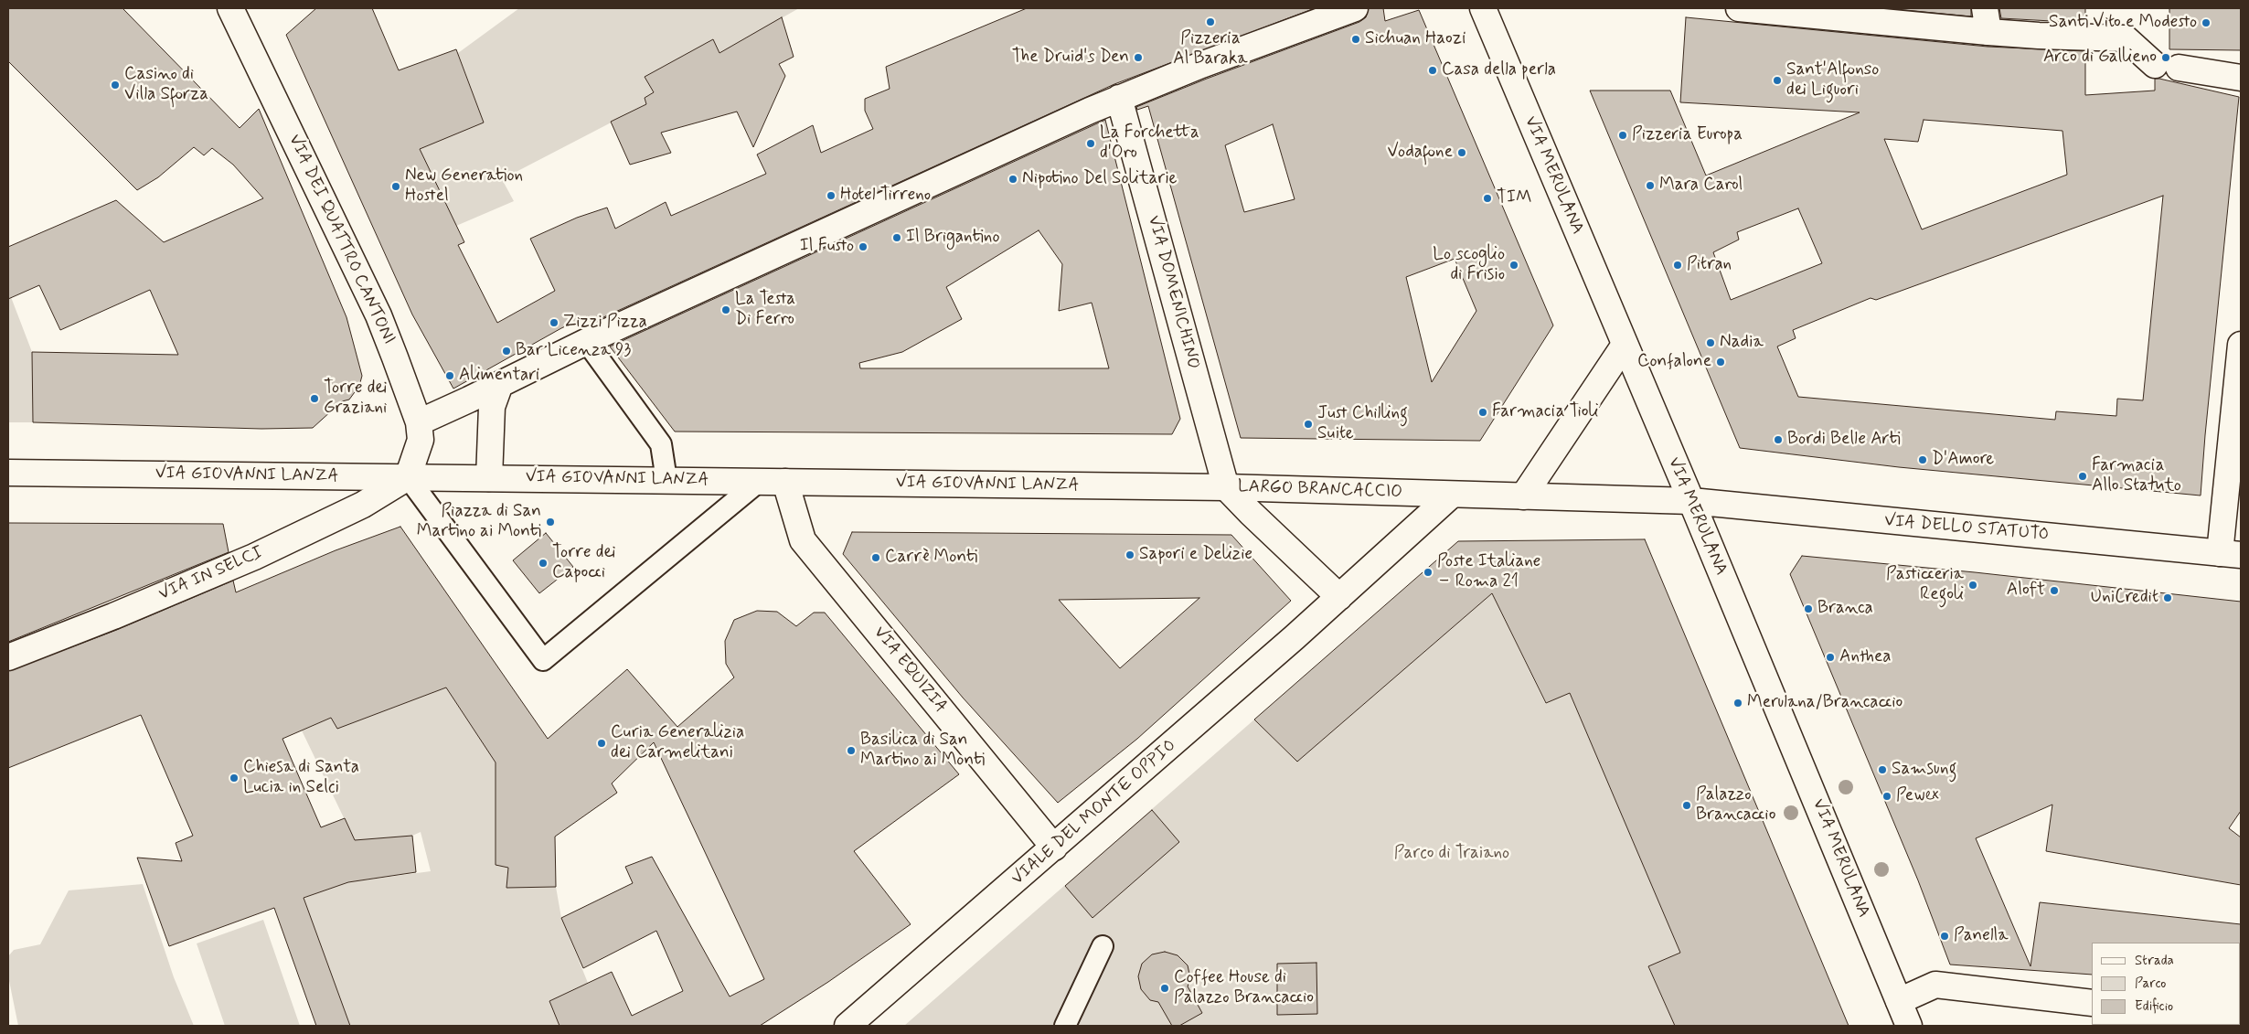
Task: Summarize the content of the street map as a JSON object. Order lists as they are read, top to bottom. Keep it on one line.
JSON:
{"streets":{"street":["VIA MERULANA","VIA DEI QUATTRO CANTONI","VIA DOMENICHINO","VIA GIOVANNI LANZA","LARGO BRANCACCIO","VIA DELLO STATUTO","VIA IN SELCI","VIA EQUIZIA","VIALE DEL MONTE OPPIO"]},"crossings":[["VIA MERULANA","LARGO BRANCACCIO"],["VIA MERULANA","VIA DELLO STATUTO"],["VIA DEI QUATTRO CANTONI","VIA GIOVANNI LANZA"],["VIA DEI QUATTRO CANTONI","VIA IN SELCI"],["VIA DOMENICHINO","VIA GIOVANNI LANZA"],["VIA DOMENICHINO","LARGO BRANCACCIO"],["VIA GIOVANNI LANZA","LARGO BRANCACCIO"],["VIA GIOVANNI LANZA","VIA IN SELCI"],["VIA GIOVANNI LANZA","VIA EQUIZIA"],["LARGO BRANCACCIO","VIA DELLO STATUTO"],["LARGO BRANCACCIO","VIALE DEL MONTE OPPIO"],["VIA EQUIZIA","VIALE DEL MONTE OPPIO"]],"parks":["Parco di Traiano"],"places":["Pizzeria Al Baraka","Santi Vito e Modesto","Sichuan Haozi","The Druid's Den","Arco di Gallieno","Casa della perla","Sant'Alfonso dei Liguori","Casino di Villa Sforza","Pizzeria Europa","La Forchetta d'Oro","Vodafone","Nipotino Del Solitarie","Mara Carol","New Generation Hostel","Hotel Tirreno","TIM","Il Brigantino","Il Fusto","Lo scoglio di Frisio","Pitran","La Testa Di Ferro","Zizzi Pizza","Nadia","Bar Licenza 93","Confalone","Alimentari","Torre dei Graziani","Farmacia Tioli","Just Chilling Suite","Bordi Belle Arti","D'Amore","Farmacia Allo Statuto","Piazza di San Martino ai Monti","Sapori e Delizie","Carrè Monti","Torre dei Capocci","Poste Italiane – Roma 21","Pasticceria Regoli","Aloft","UniCredit","Branca","Anthea","Merulana/Brancaccio","Curia Generalizia dei Carmelitani","Basilica di San Martino ai Monti","Samsung","Chiesa di Santa Lucia in Selci","Pewex","Palazzo Brancaccio","Panella","Coffee House di Palazzo Brancaccio"],"legend":["Strada","Parco","Edificio"]}
